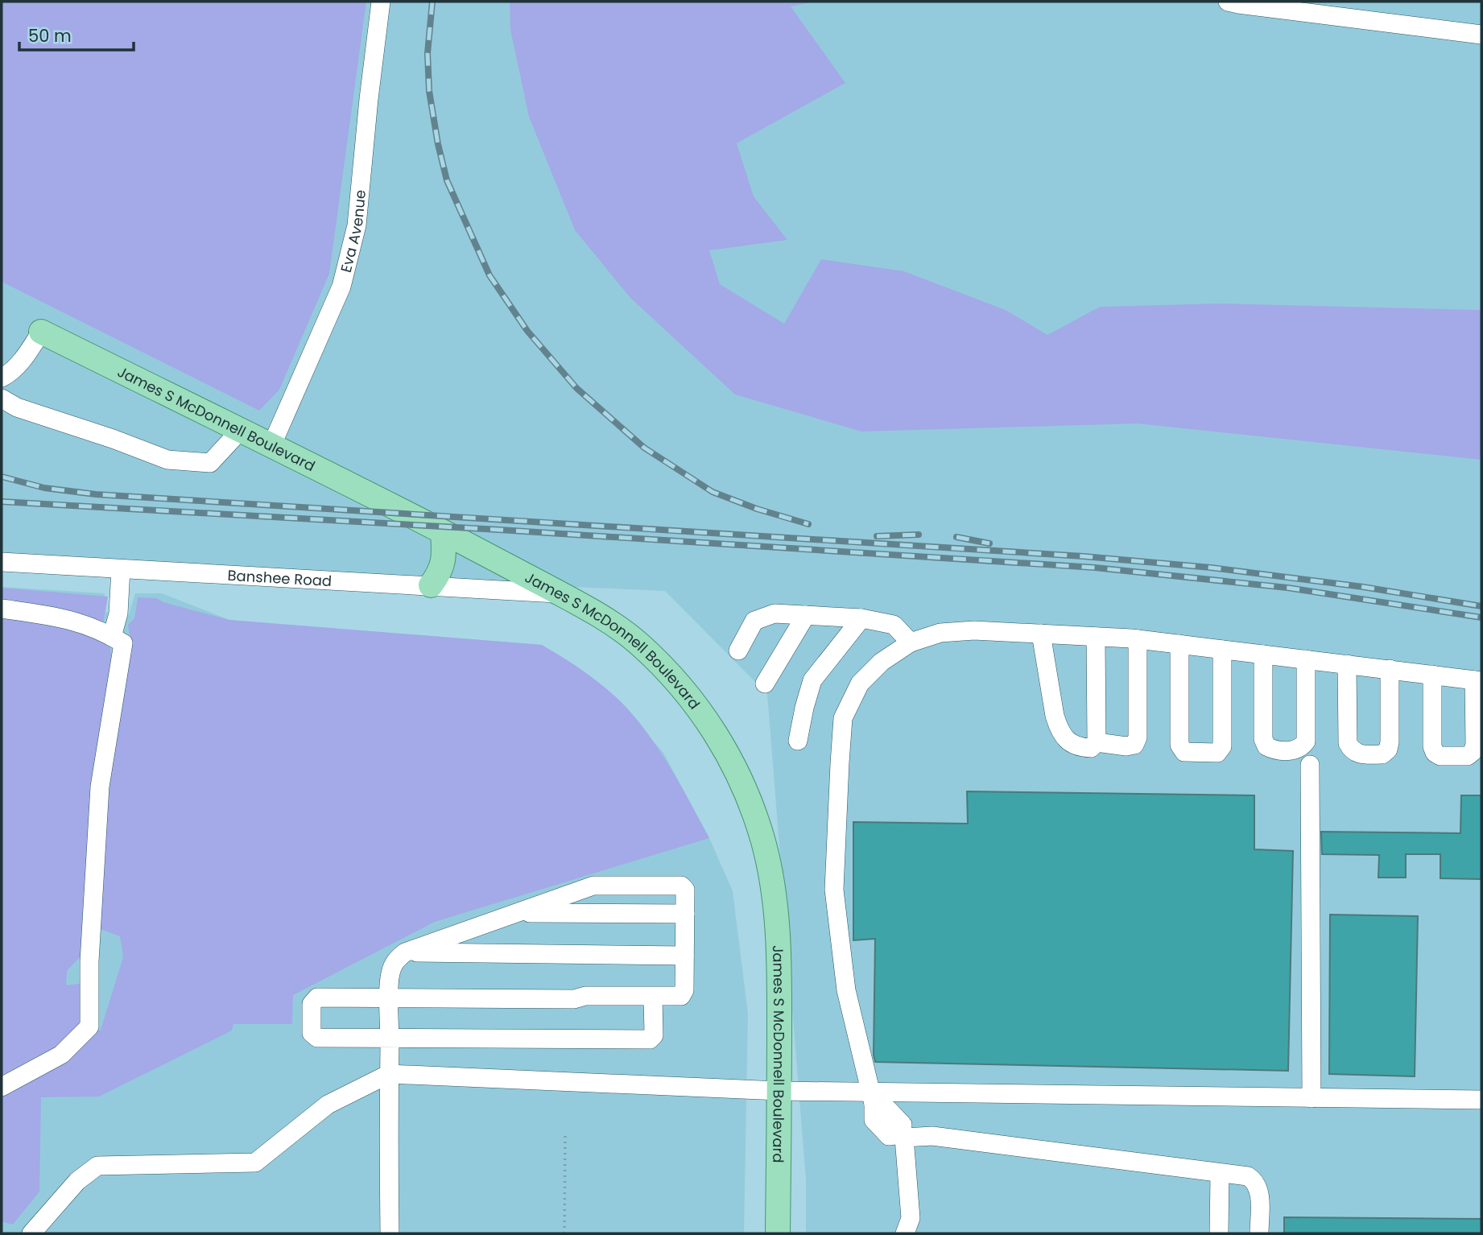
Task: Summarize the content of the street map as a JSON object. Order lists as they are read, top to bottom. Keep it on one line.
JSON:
{"streets":{"main road":["James S McDonnell Boulevard"],"street":["Eva Avenue","Banshee Road"]},"crossings":[["Eva Avenue","James S McDonnell Boulevard"],["James S McDonnell Boulevard","Banshee Road"]],"scale_bar":"50 m"}
